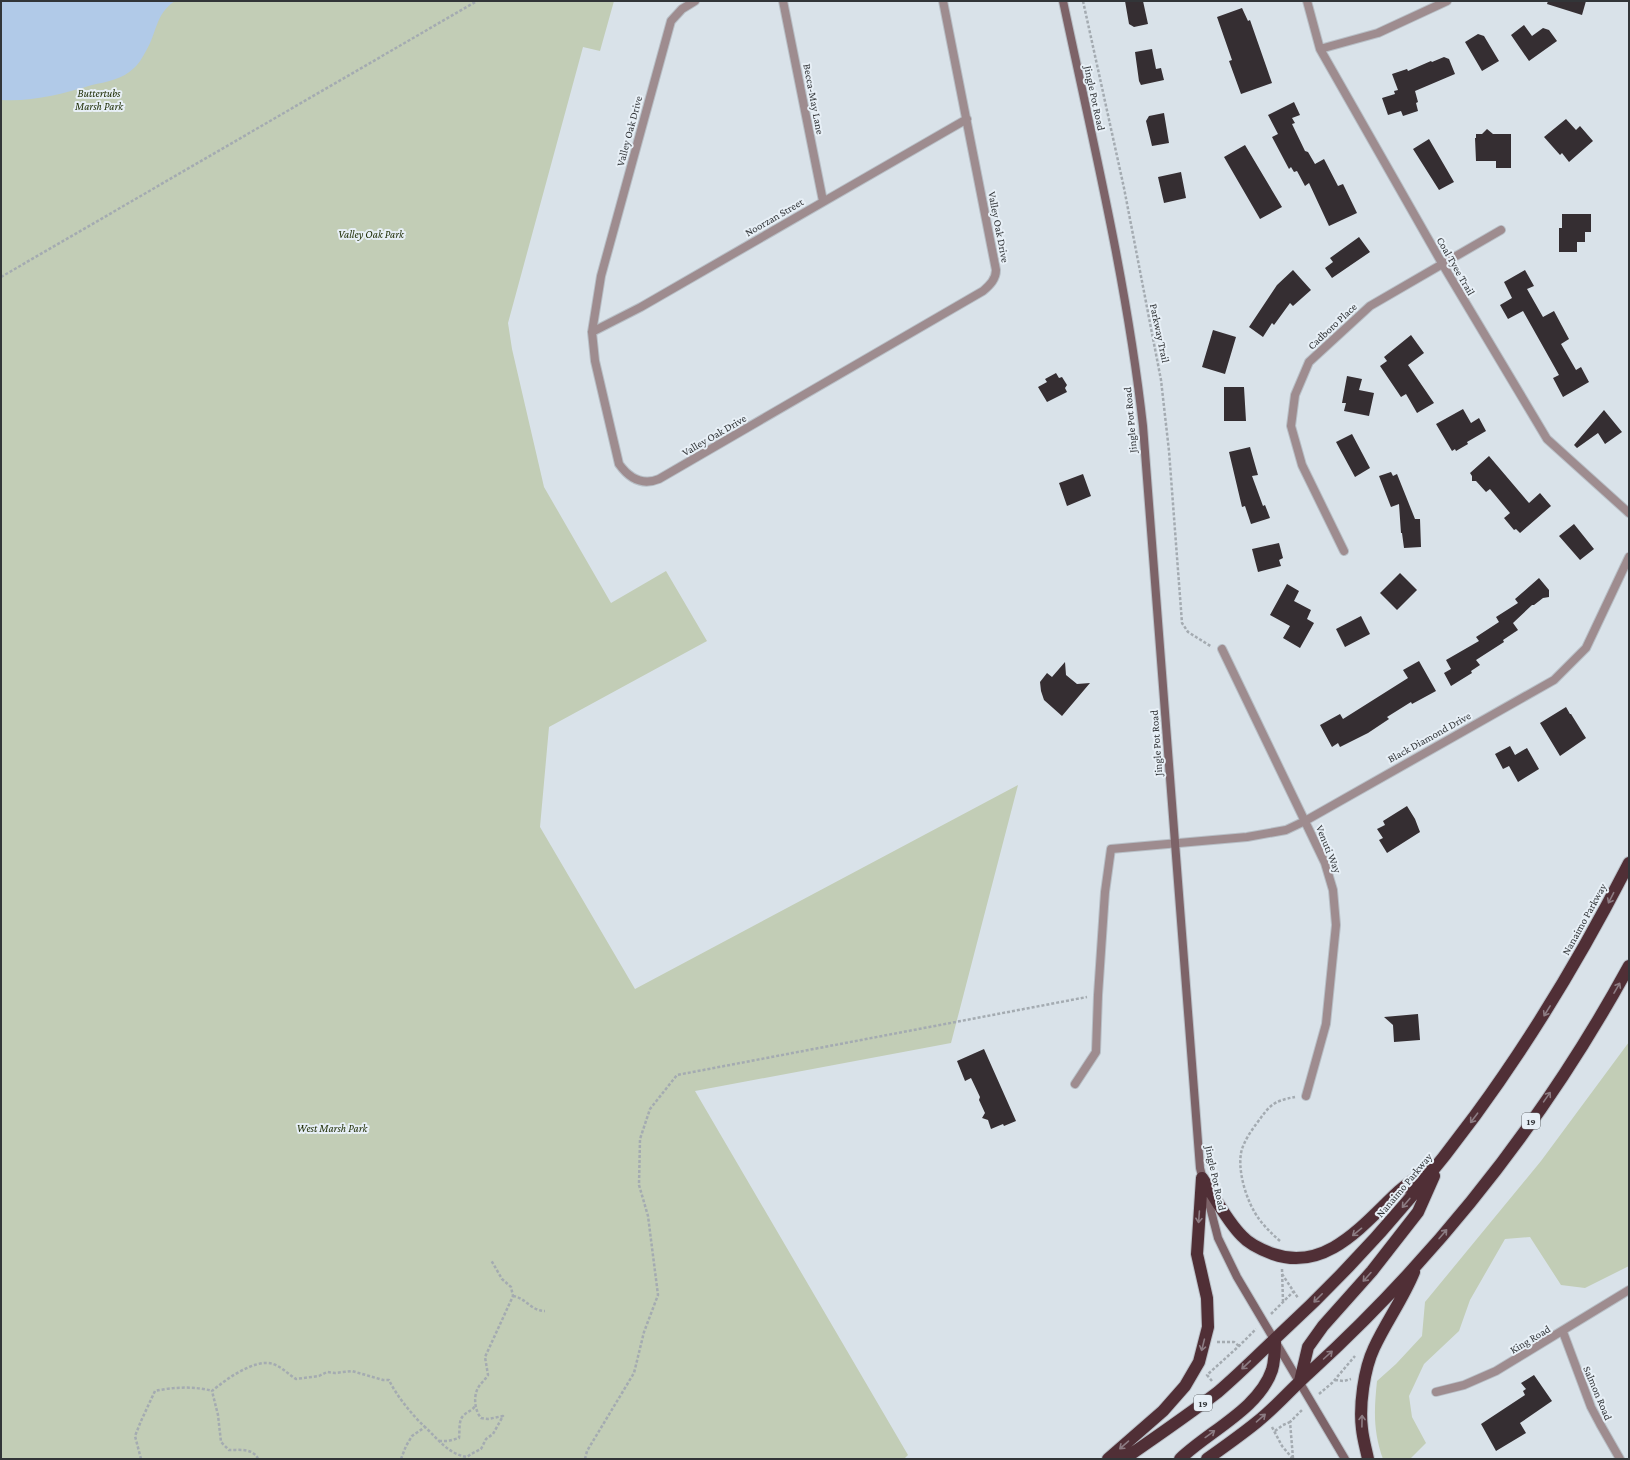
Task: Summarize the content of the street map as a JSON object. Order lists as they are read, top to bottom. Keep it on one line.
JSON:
{"streets":{"highway":["Nanaimo Parkway","19"],"main road":["Jingle Pot Road"],"street":["Becca-May Lane","Valley Oak Drive","Noorzan Street","Coal Tyee Trail","Cadboro Place","Black Diamond Drive","Venuti Way","King Road","Salmon Road"],"path":["Parkway Trail"]},"crossings":[["Jingle Pot Road","Black Diamond Drive"],["Jingle Pot Road","Nanaimo Parkway"],["Jingle Pot Road","19"],["Becca-May Lane","Noorzan Street"],["Valley Oak Drive","Noorzan Street"],["Coal Tyee Trail","Cadboro Place"],["Parkway Trail","Venuti Way"],["Black Diamond Drive","Venuti Way"],["King Road","Salmon Road"]],"parks":["Buttertubs Marsh Park","Valley Oak Park","West Marsh Park"]}
